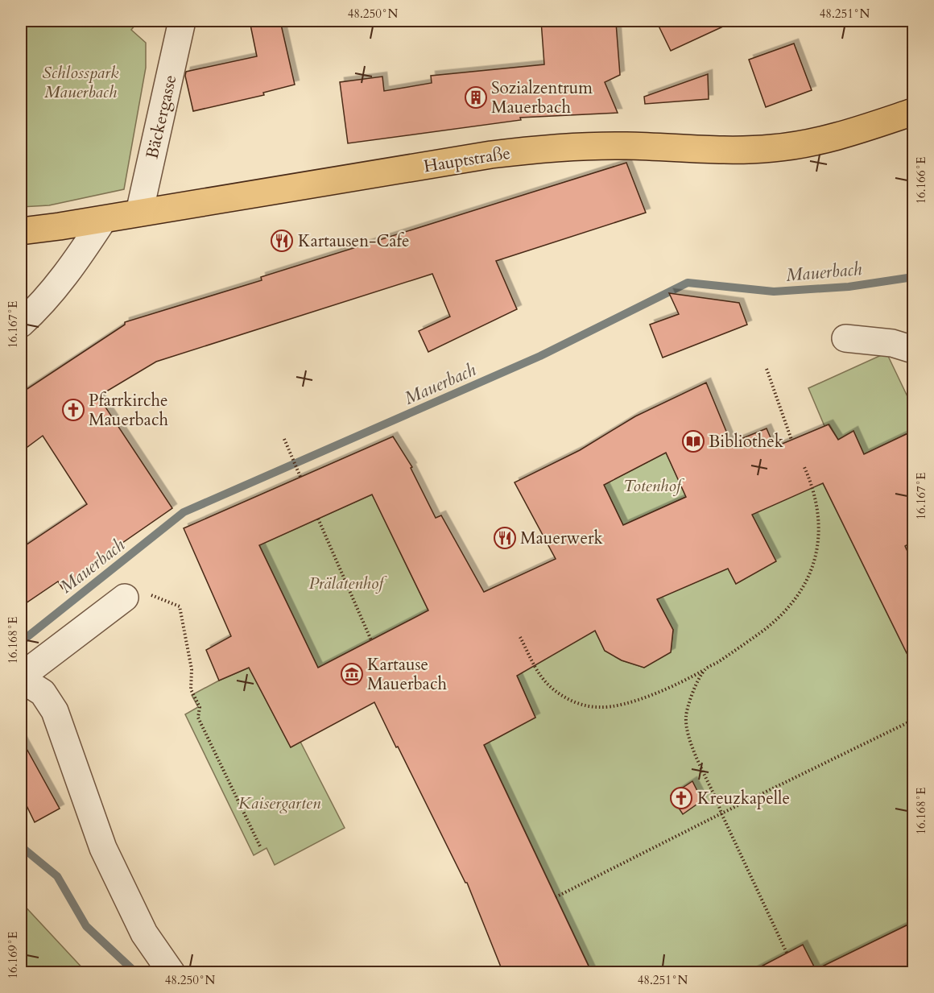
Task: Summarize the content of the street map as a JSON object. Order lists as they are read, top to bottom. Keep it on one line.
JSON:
{"streets":{"main road":["Hauptstraße"],"street":["Bäckergasse"]},"crossings":[["Bäckergasse","Hauptstraße"]],"water":["Mauerbach"],"parks":["Schlosspark Mauerbach","Totenhof","Prälatenhof","Kaisergarten"],"places":{"building":["Sozialzentrum Mauerbach"],"restaurant":["Kartausen-Cafe","Mauerwerk"],"church":["Pfarrkirche Mauerbach","Kreuzkapelle"],"library":["Bibliothek"],"museum":["Kartause Mauerbach"]},"coordinates":["48.250°N","48.251°N","16.166°E","16.167°E","16.168°E","16.169°E"]}
